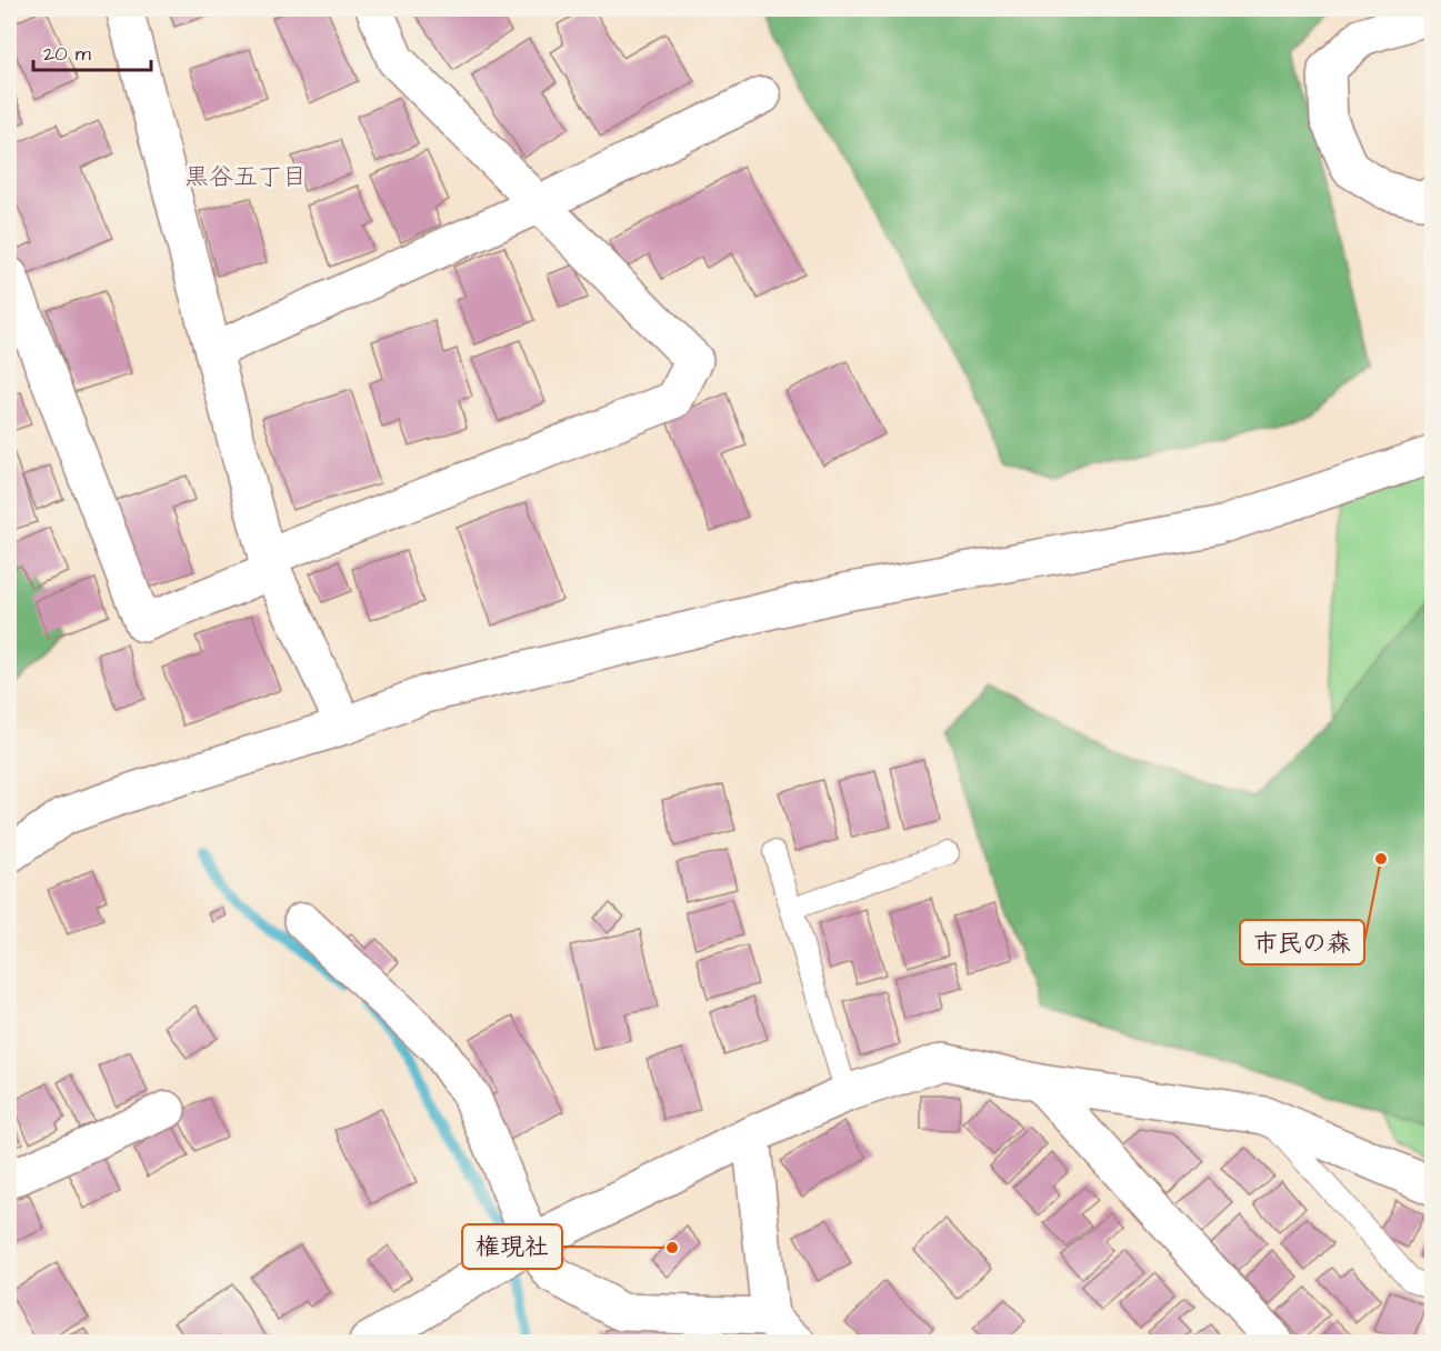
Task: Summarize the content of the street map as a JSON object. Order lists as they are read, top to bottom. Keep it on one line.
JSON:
{"districts":["黒谷五丁目"],"places":["市民の森","権現社"],"scale_bar":"20 m"}
